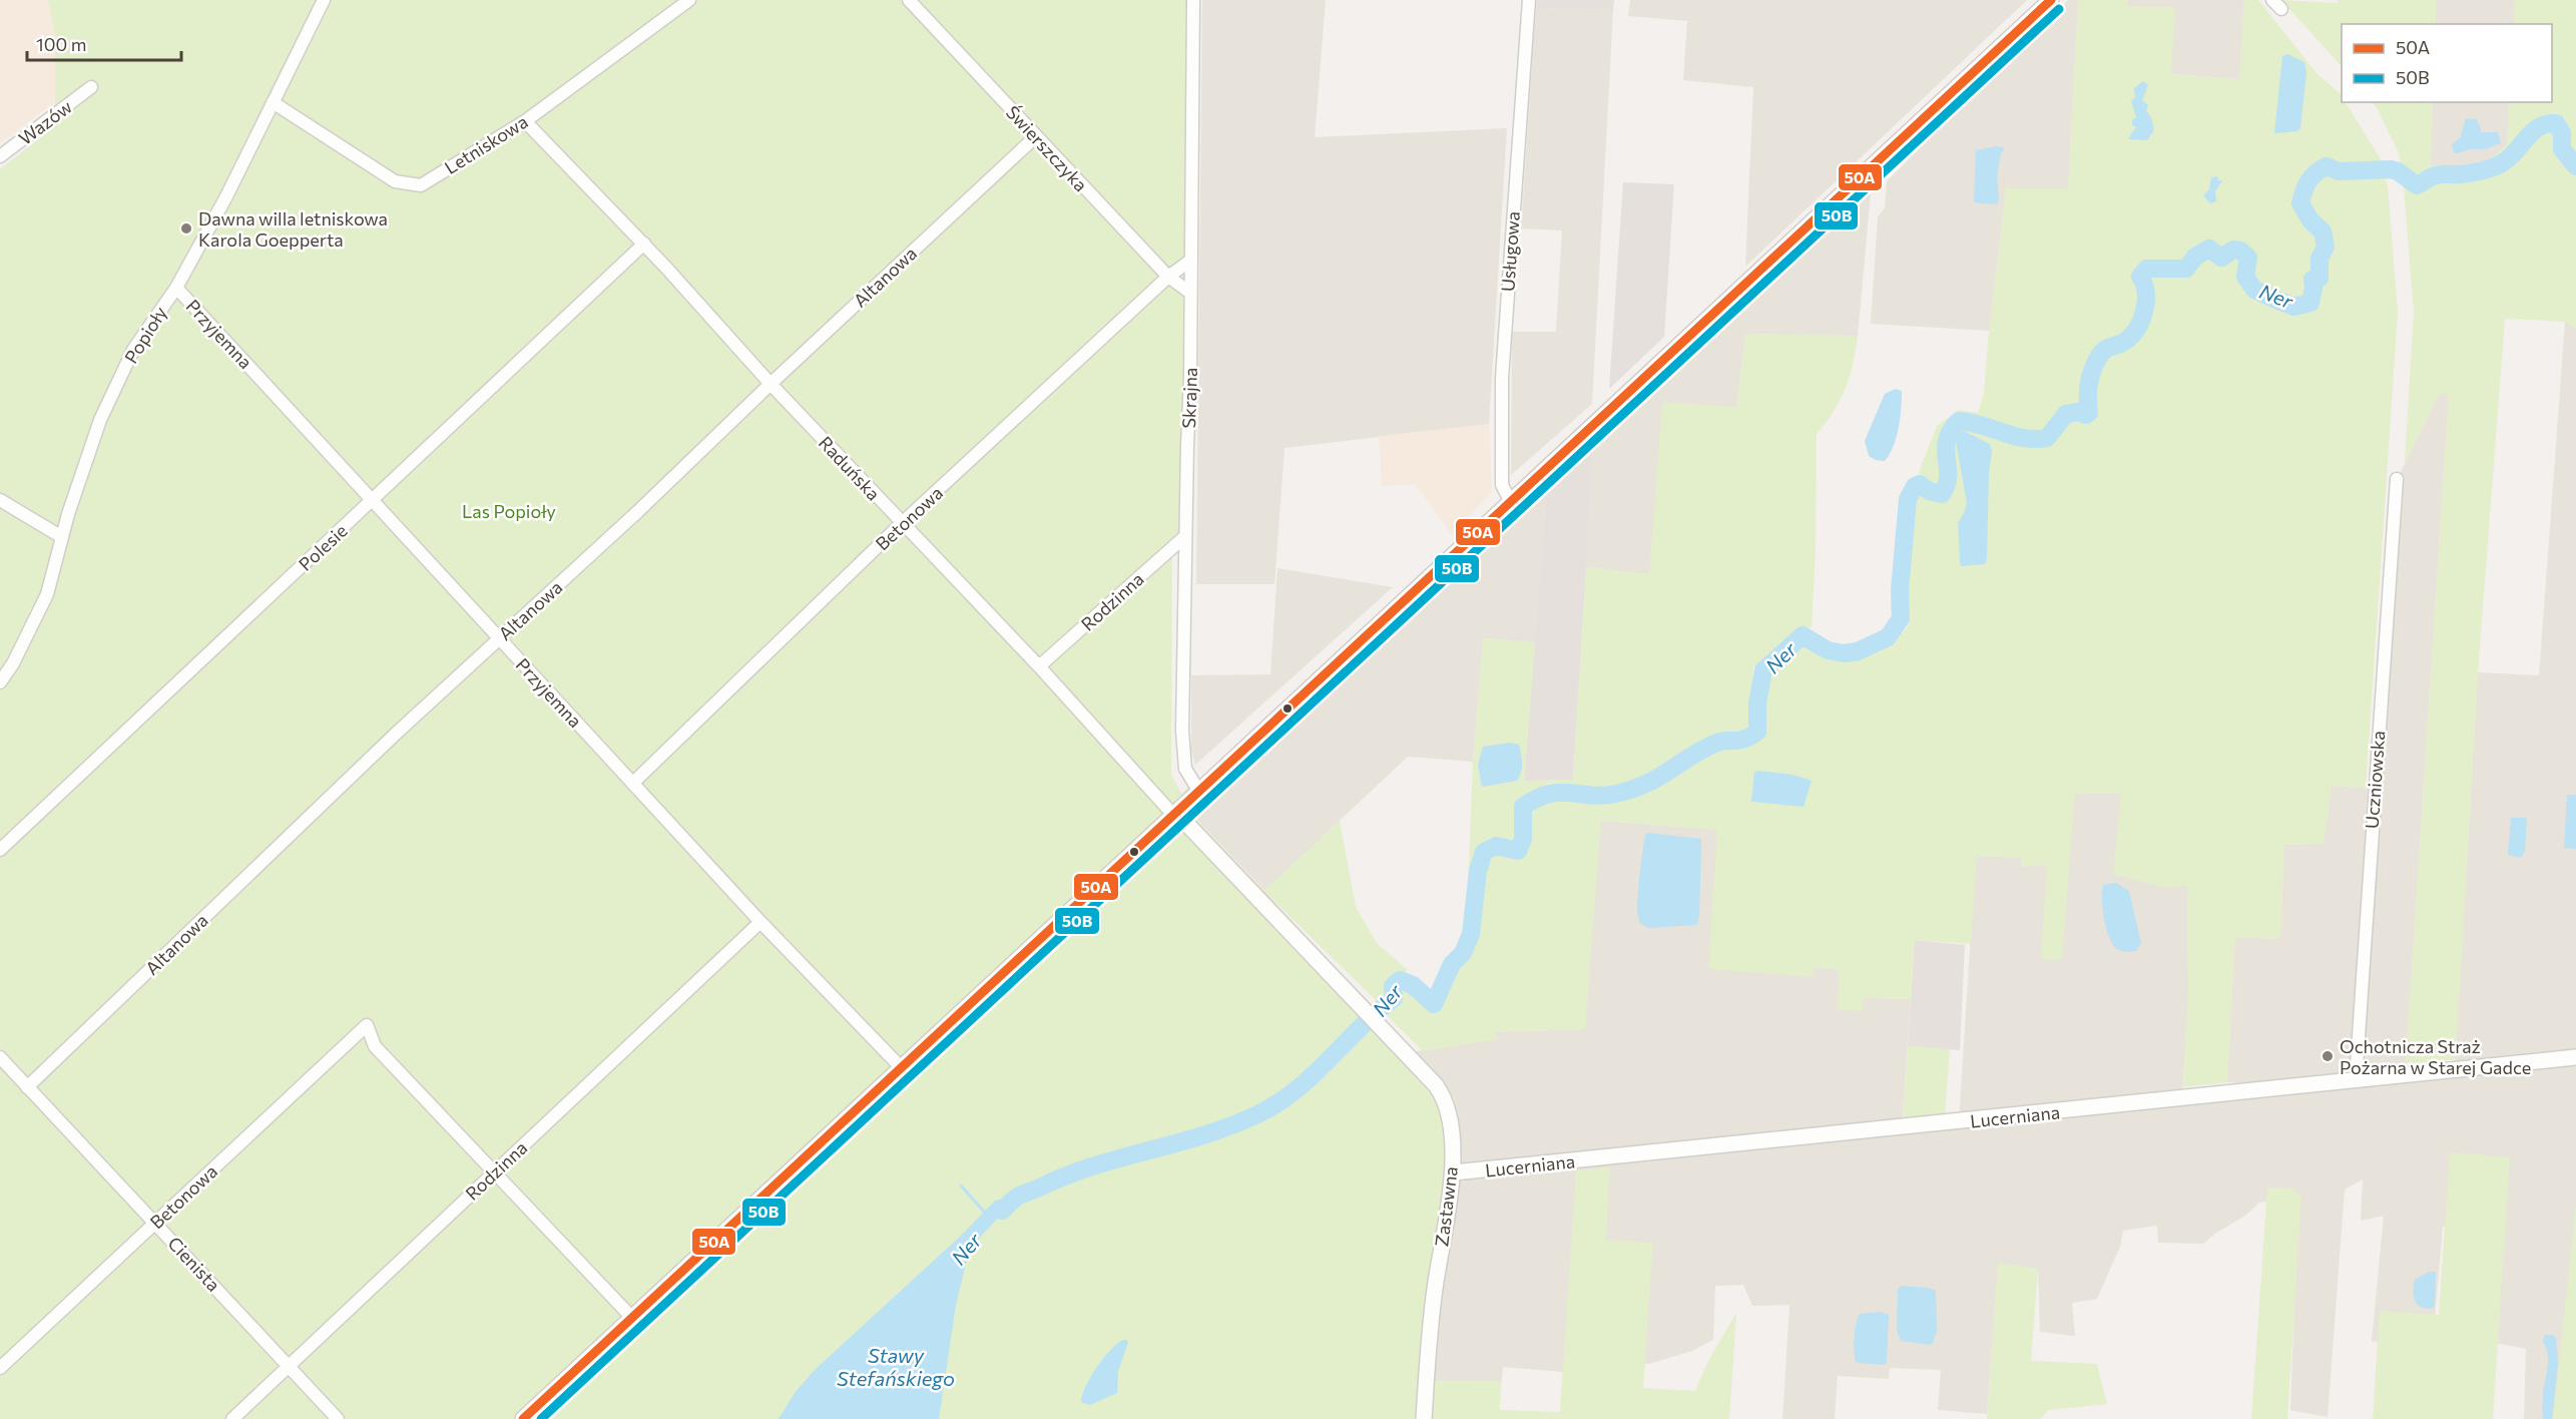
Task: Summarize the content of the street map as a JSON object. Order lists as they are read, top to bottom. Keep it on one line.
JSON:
{"streets":{"street":["Wazów","Letniskowa","Świerszczyka","Usługowa","Altanowa","Przyjemna","Popioły","Skrajna","Raduńska","Betonowa","Polesie","Rodzinna","Uczniowska","Lucerniana","Zastawna","Cienista"]},"crossings":[["Letniskowa","Popioły"],["Letniskowa","Raduńska"],["Świerszczyka","Altanowa"],["Świerszczyka","Skrajna"],["Świerszczyka","Betonowa"],["Altanowa","Przyjemna"],["Altanowa","Raduńska"],["Altanowa","Cienista"],["Przyjemna","Popioły"],["Przyjemna","Betonowa"],["Przyjemna","Polesie"],["Przyjemna","Rodzinna"],["Skrajna","Betonowa"],["Skrajna","Rodzinna"],["Raduńska","Betonowa"],["Raduńska","Polesie"],["Raduńska","Rodzinna"],["Raduńska","Zastawna"],["Betonowa","Rodzinna"],["Betonowa","Cienista"],["Rodzinna","Cienista"],["Uczniowska","Lucerniana"],["Lucerniana","Zastawna"]],"water":["Ner","Stawy Stefańskiego"],"parks":["Las Popioły"],"places":["Dawna willa letniskowa Karola Goepperta","Ochotnicza Straż Pożarna w Starej Gadce"],"lines":["transit line 50A","transit line 50B"],"legend":["50A","50B"],"scale_bar":"100 m"}
